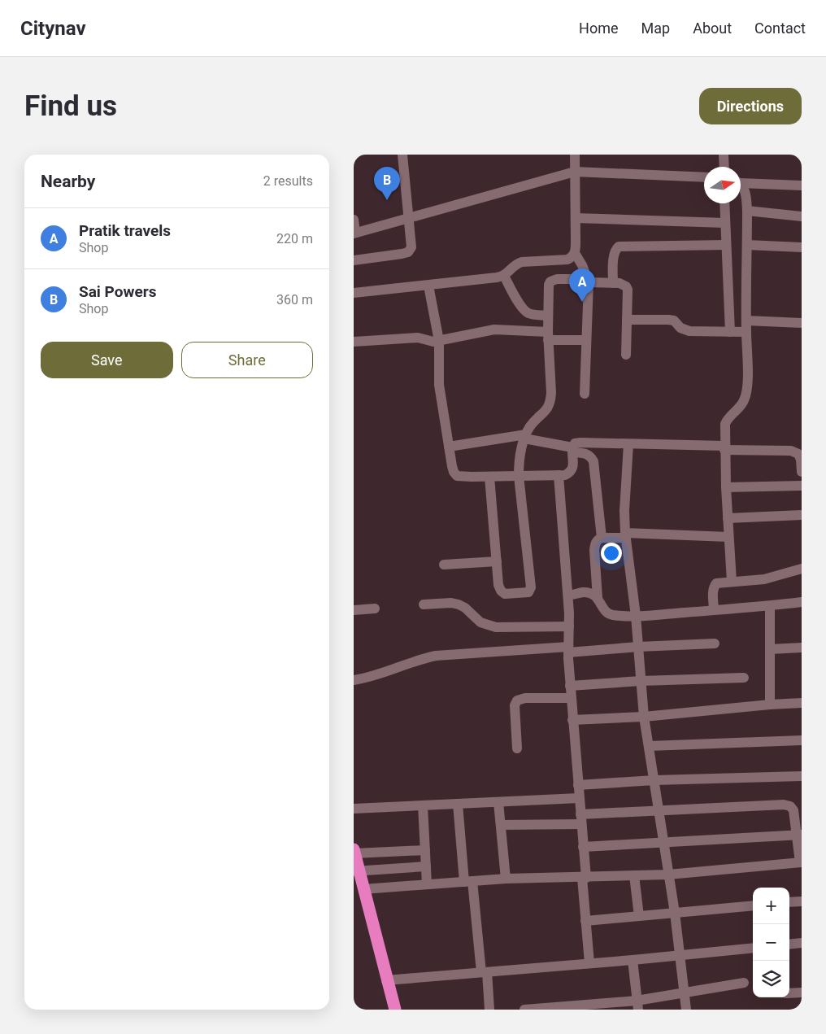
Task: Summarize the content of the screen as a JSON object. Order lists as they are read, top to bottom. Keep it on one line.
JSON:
{"north":"right","page":{"header":"Citynav","nav":["Home","Map","About","Contact"],"buttons":["Directions",["Save","Share"]],"title":"Find us","heading":["Nearby","2 results"],"pins":["B","A"],"list":[{"mark":"A","name":"Pratik travels","note":"Shop","value":"220 m"},{"mark":"B","name":"Sai Powers","note":"Shop","value":"360 m"}],"map_buttons":["+","−"]}}
